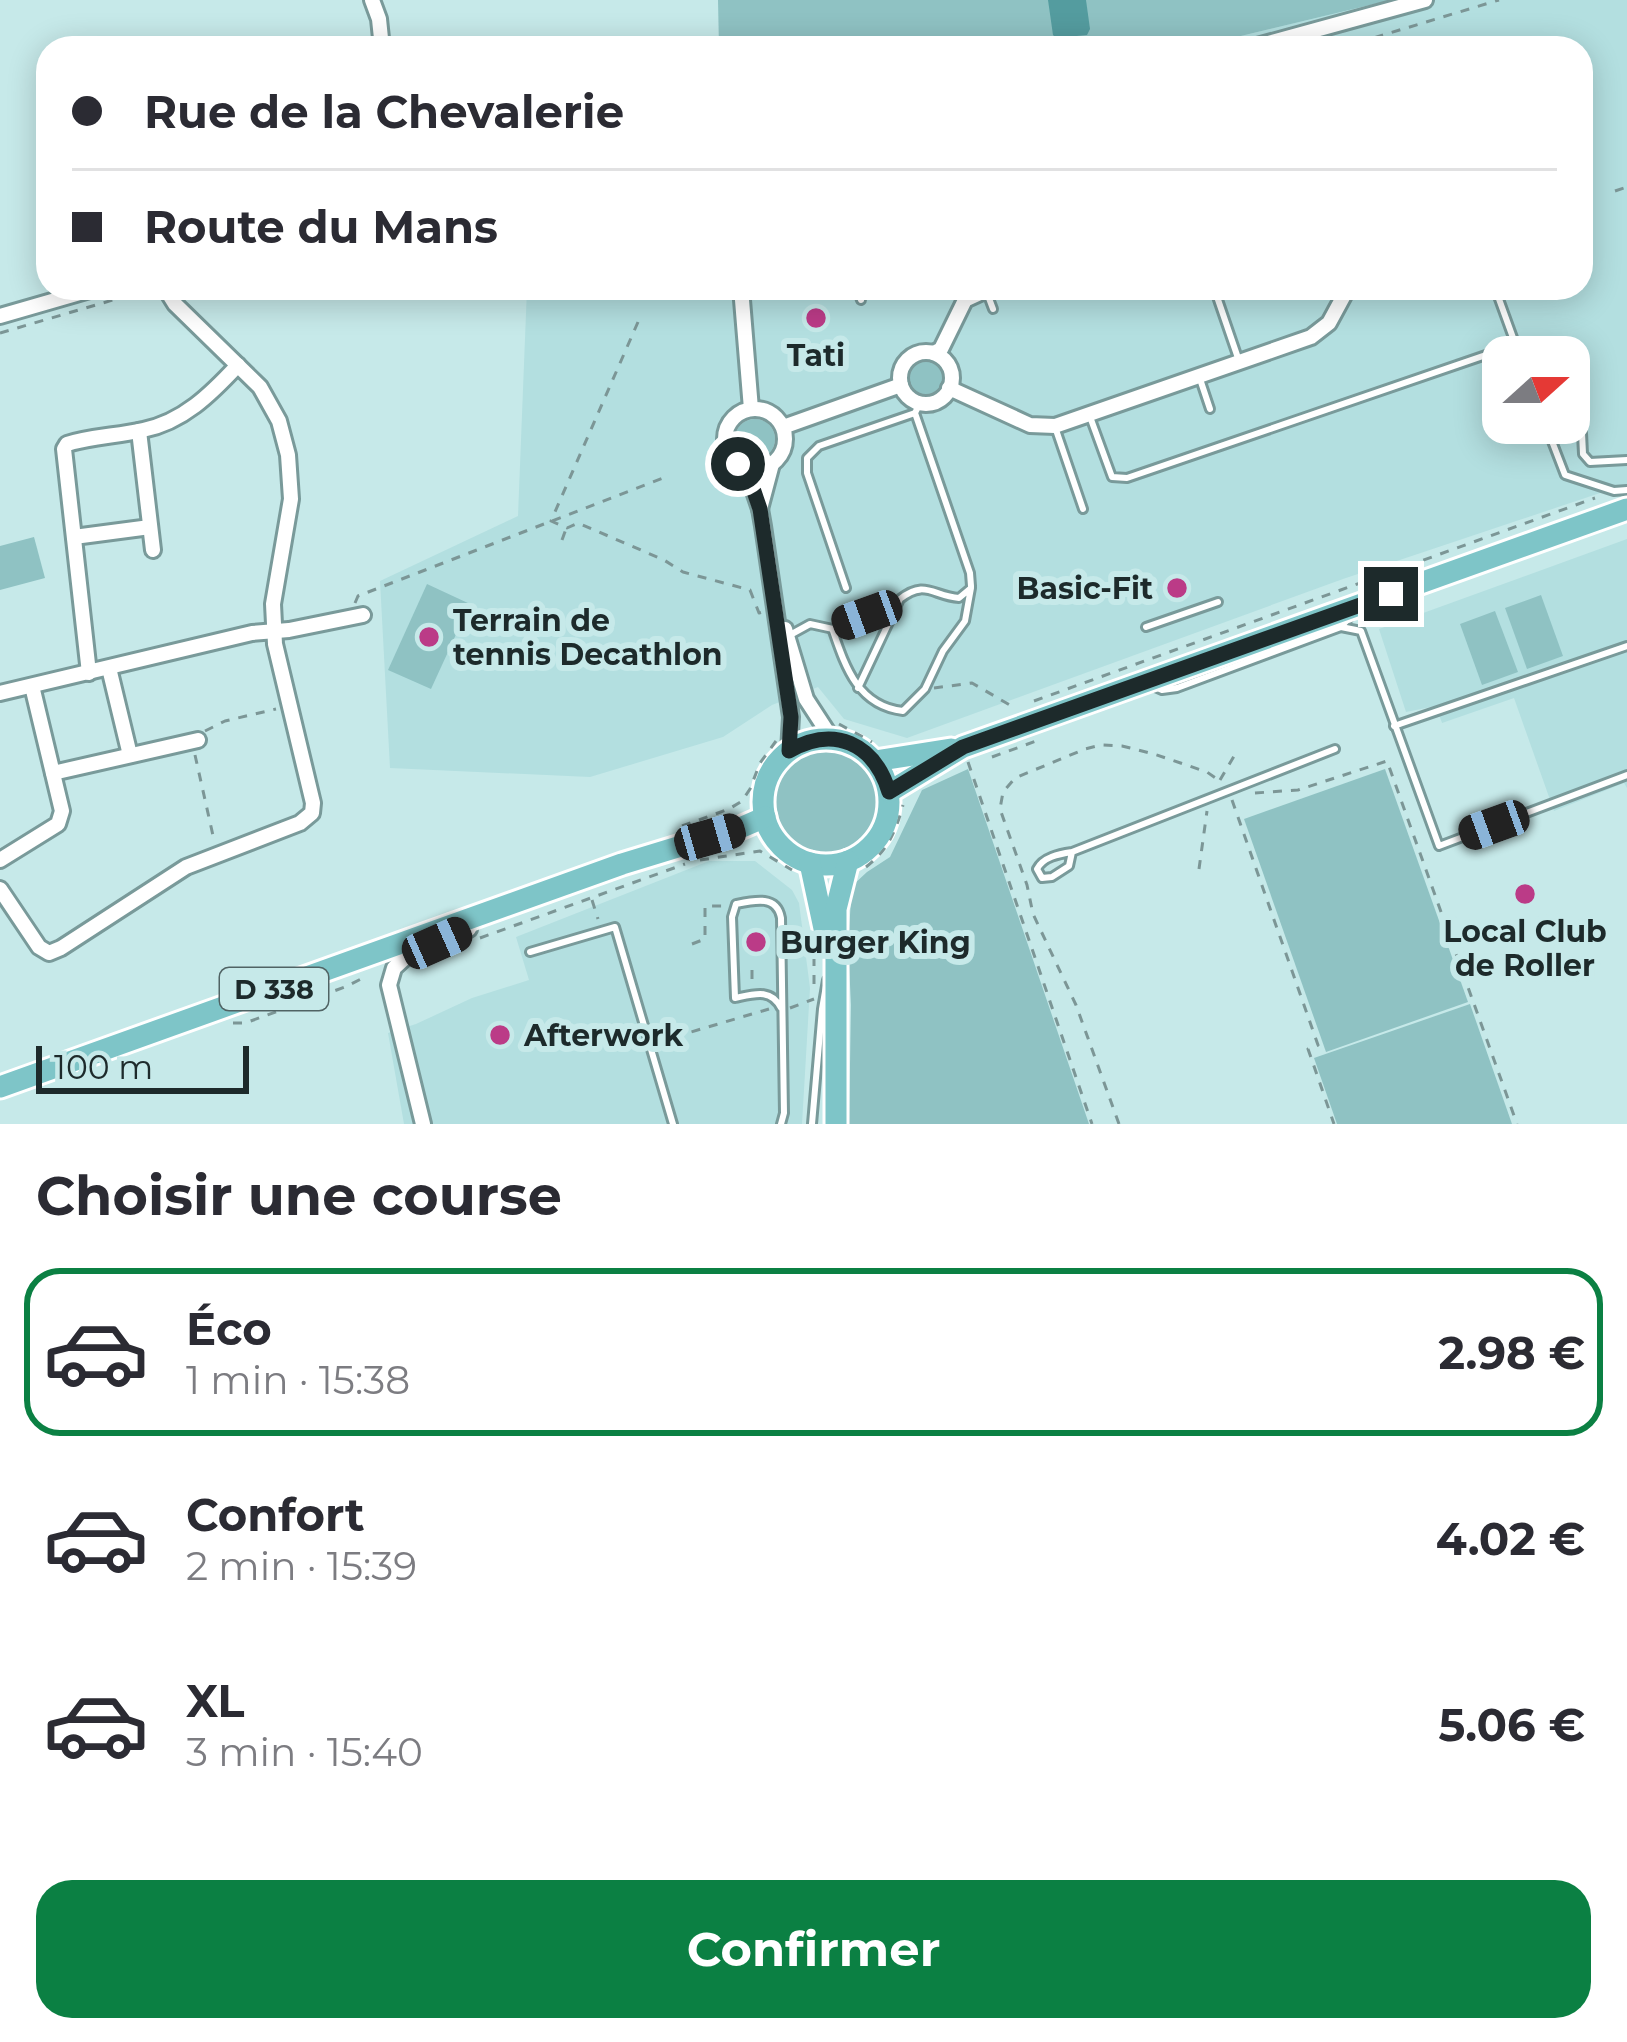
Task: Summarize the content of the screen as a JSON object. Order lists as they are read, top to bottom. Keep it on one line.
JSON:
{"streets":{"main road":["D 338"]},"places":["Tati","Basic-Fit","Terrain de tennis Decathlon","Local Club de Roller","Burger King","Afterwork"],"scale_bar":"100 m","north":"right","page":{"banner":["Rue de la Chevalerie","Route du Mans"],"scale":"100 m","heading":"Choisir une course","list":[{"name":"Éco","note":"1 min · 15:38","value":"2.98 €"},{"name":"Confort","note":"2 min · 15:39","value":"4.02 €"},{"name":"XL","note":"3 min · 15:40","value":"5.06 €"}],"buttons":"Confirmer"}}
